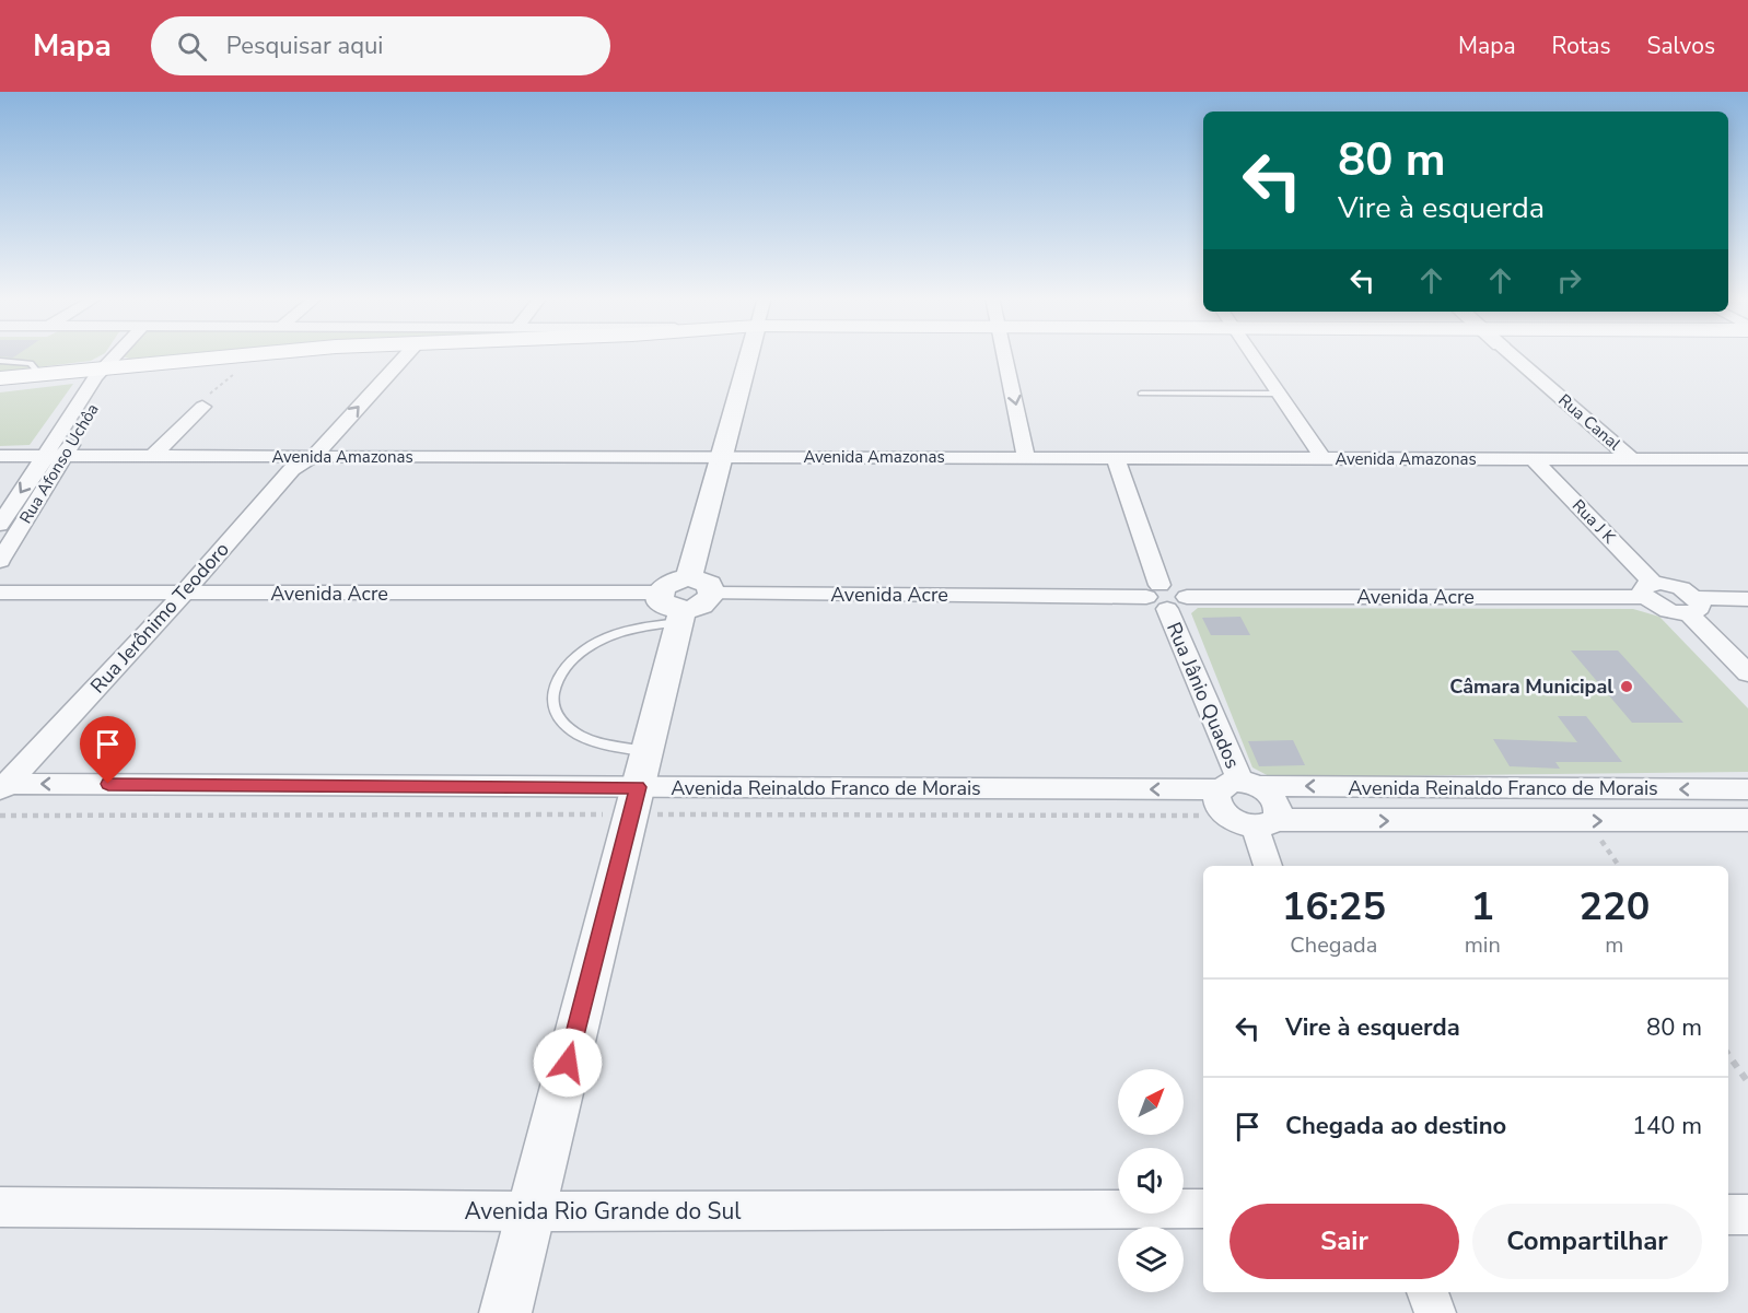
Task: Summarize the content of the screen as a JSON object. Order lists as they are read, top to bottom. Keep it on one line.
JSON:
{"streets":{"street":["Rua Canal","Avenida Amazonas","Rua Afonso Uchôa","Rua J K","Avenida Acre","Rua Jerônimo Teodoro","Rua Jânio Quados","Avenida Reinaldo Franco de Morais","Avenida Rio Grande do Sul"]},"crossings":[["Rua Canal","Avenida Amazonas"],["Avenida Amazonas","Rua Afonso Uchôa"],["Avenida Amazonas","Rua J K"],["Avenida Amazonas","Rua Jerônimo Teodoro"],["Avenida Amazonas","Rua Jânio Quados"],["Rua J K","Avenida Acre"],["Avenida Acre","Rua Jerônimo Teodoro"],["Avenida Acre","Rua Jânio Quados"],["Rua Jerônimo Teodoro","Avenida Reinaldo Franco de Morais"],["Rua Jânio Quados","Avenida Reinaldo Franco de Morais"]],"places":["Câmara Municipal"],"north":"top right","page":{"header":"Mapa","search":"Pesquisar aqui","nav":["Mapa","Rotas","Salvos"],"turn":["80 m","Vire à esquerda"],"eta":["16:25","Chegada","1","min","220","m"],"list":[{"name":"Vire à esquerda","value":"80 m"},{"name":"Chegada ao destino","value":"140 m"}],"buttons":["Sair","Compartilhar"]}}
